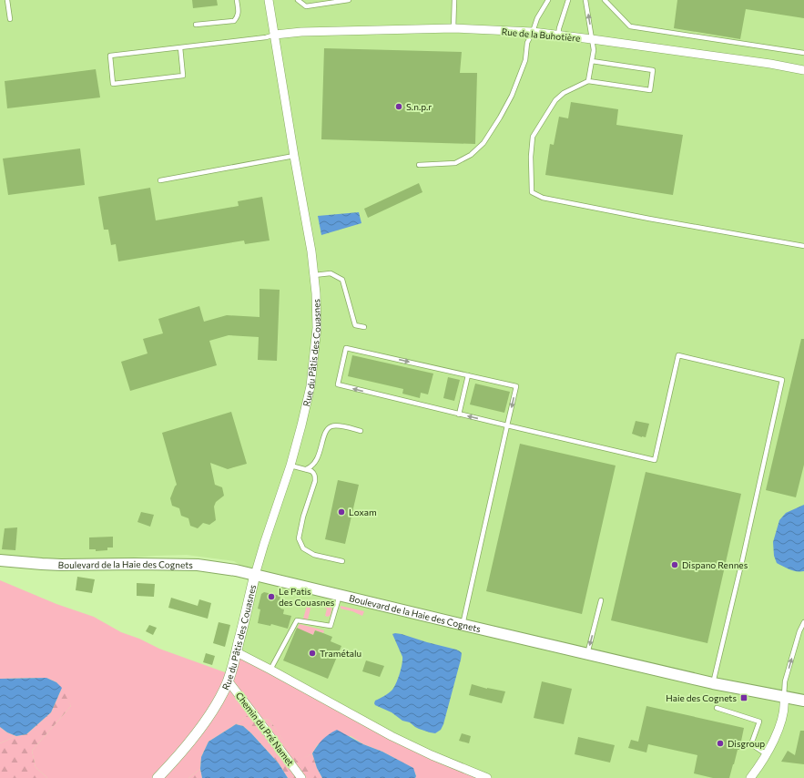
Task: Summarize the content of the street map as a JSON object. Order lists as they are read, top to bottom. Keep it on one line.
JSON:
{"streets":{"main road":["Boulevard de la Haie des Cognets"],"street":["Rue de la Buhotière","Rue du Pâtis des Couasnes","Chemin du Pré Namet"]},"crossings":[["Rue de la Buhotière","Rue du Pâtis des Couasnes"],["Rue du Pâtis des Couasnes","Boulevard de la Haie des Cognets"],["Rue du Pâtis des Couasnes","Chemin du Pré Namet"]],"places":{"other":["S.n.p.r","Loxam","Dispano Rennes","Le Patis des Couasnes","Tramétalu","Disgroup"],"transit":["Haie des Cognets"]}}
